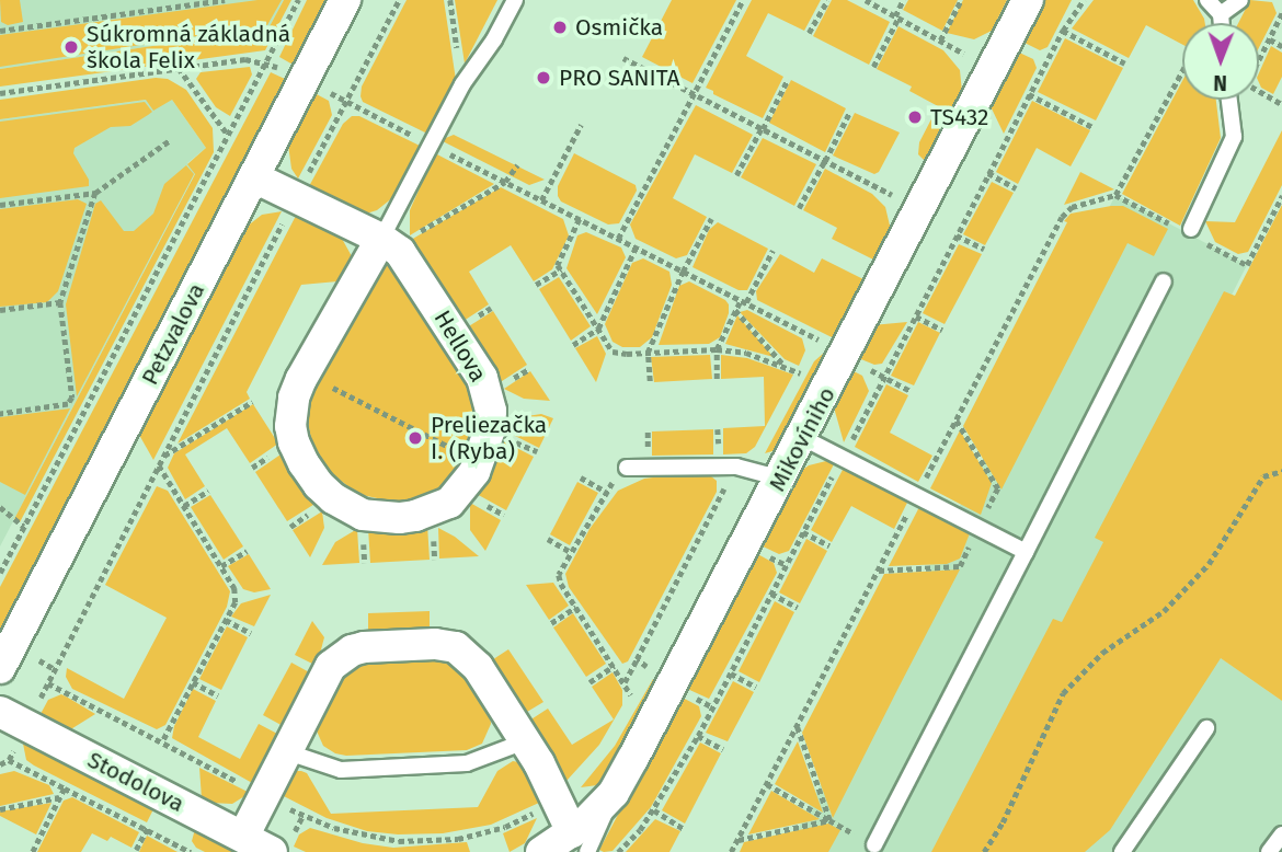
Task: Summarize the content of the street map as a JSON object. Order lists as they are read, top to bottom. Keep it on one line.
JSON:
{"streets":{"street":["Petzvalova","Hellova","Mikovíniho","Stodolova"]},"crossings":[["Petzvalova","Hellova"]],"places":["Osmička","Súkromná základná škola Felix","PRO SANITA","TS432","Preliezačka I. (Ryba)"],"north":"bottom"}
